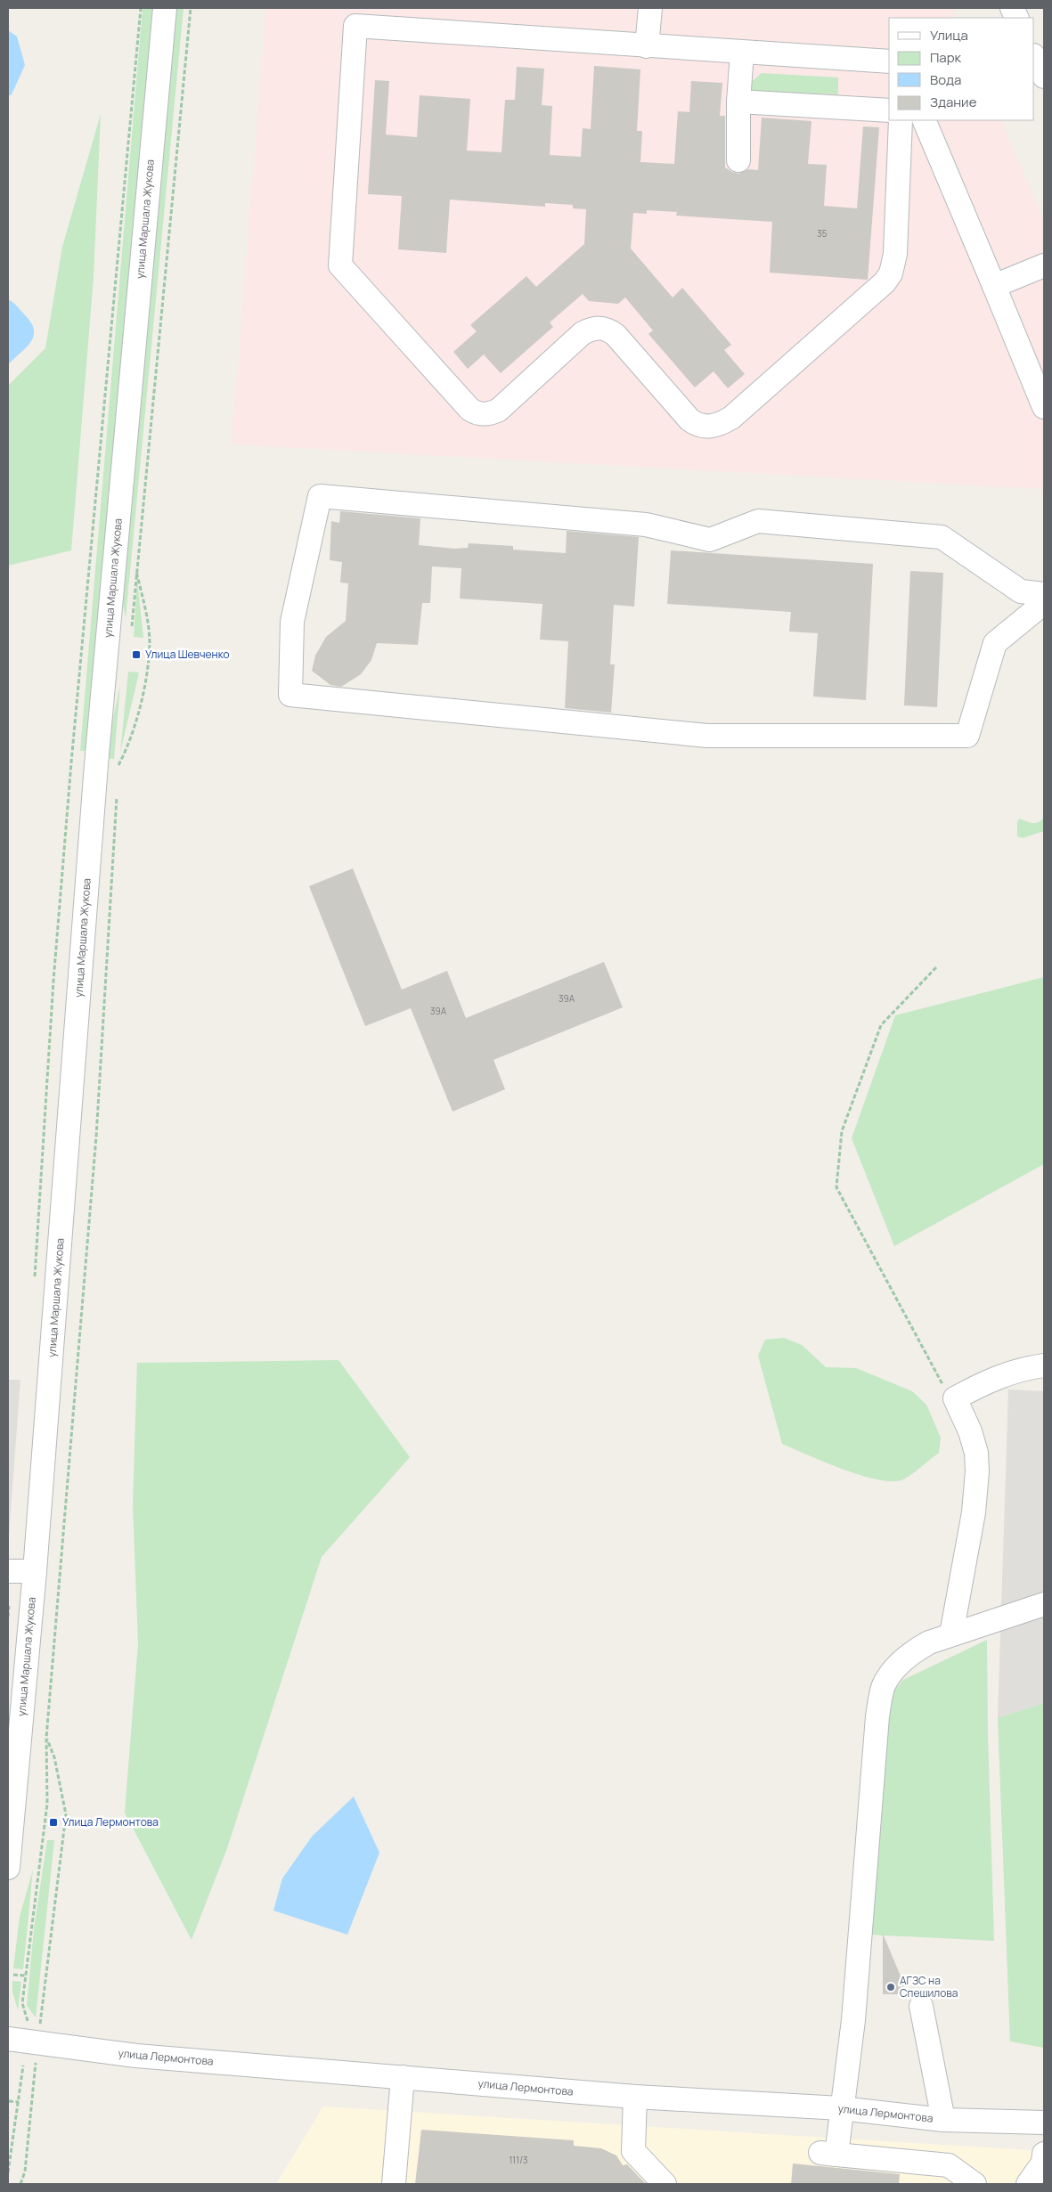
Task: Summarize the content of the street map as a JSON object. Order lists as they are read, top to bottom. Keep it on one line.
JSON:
{"streets":{"street":["улица Маршала Жукова","улица Лермонтова"]},"places":{"transit":["Улица Шевченко","Улица Лермонтова"],"other":["АГЗС на Спешилова"]},"house_numbers":["35","39А","39А","111/3"],"legend":["Улица","Парк","Вода","Здание"]}
